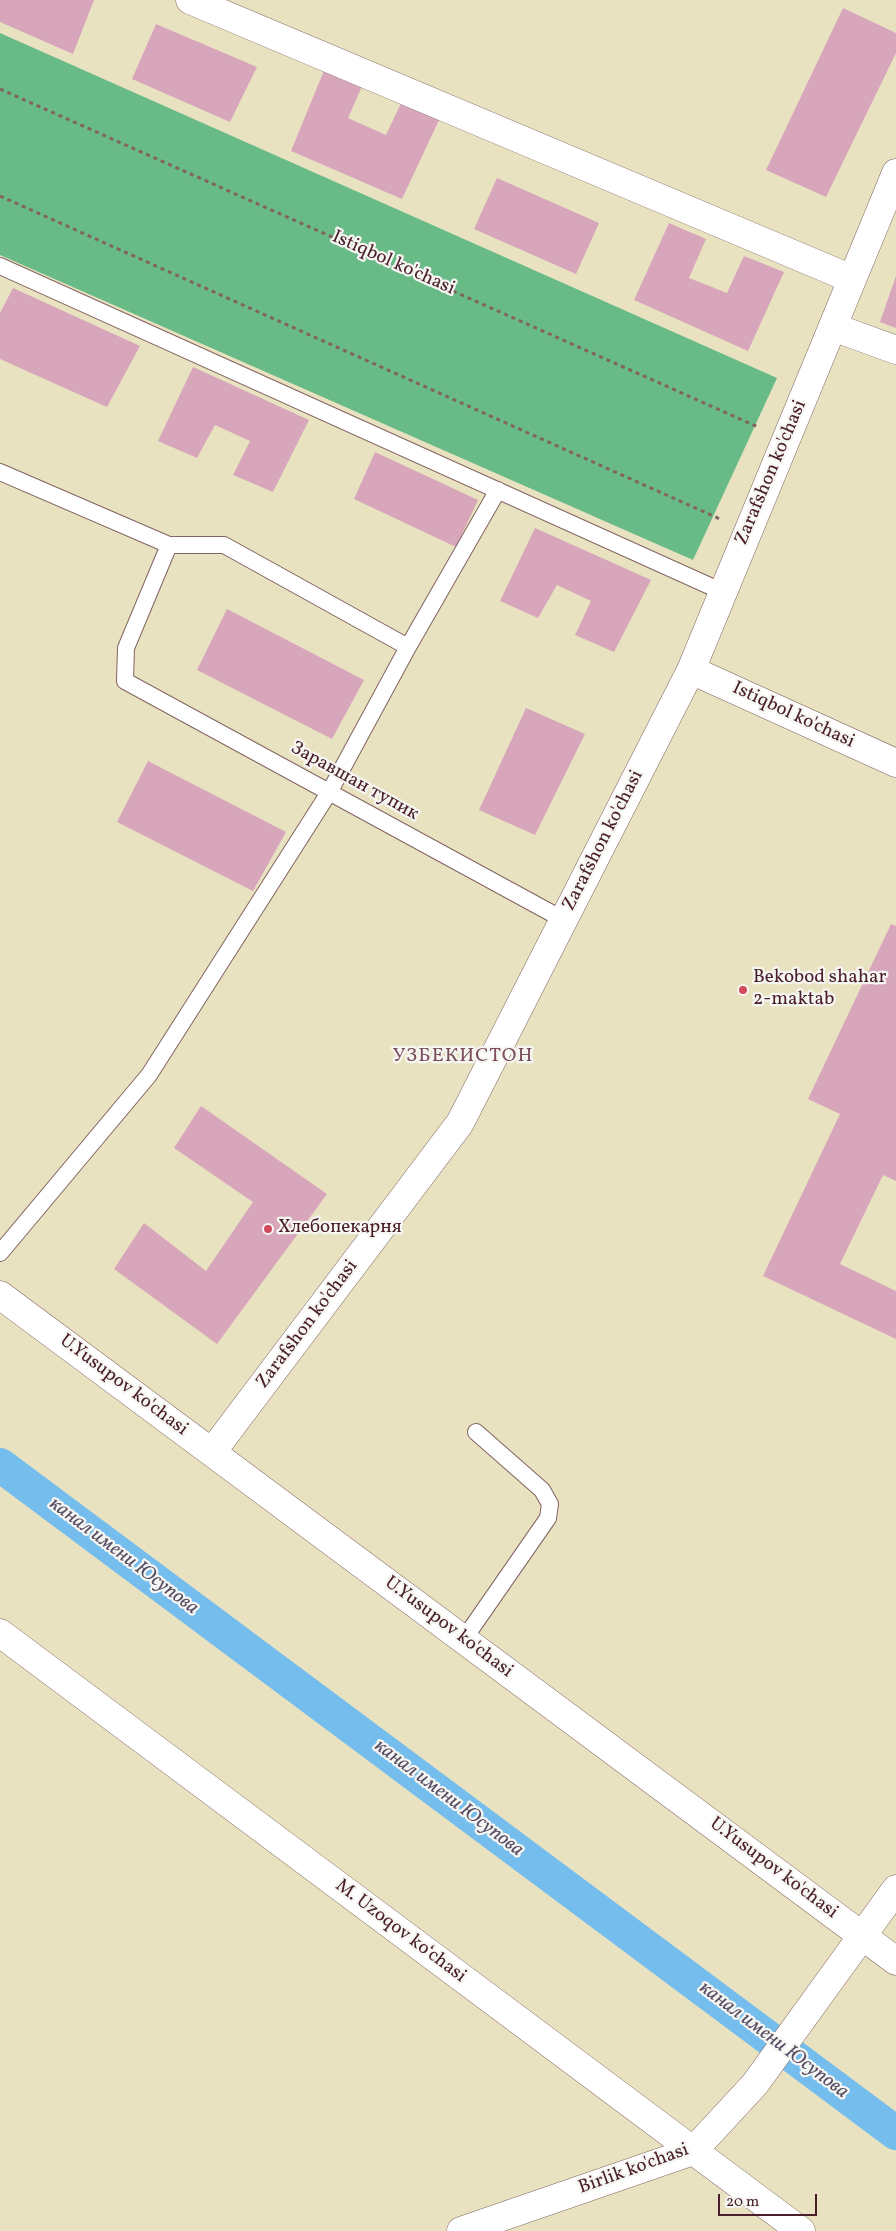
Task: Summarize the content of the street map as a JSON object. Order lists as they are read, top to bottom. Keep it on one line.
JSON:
{"streets":{"street":["Istiqbol ko'chasi","Zarafshon ko'chasi","U.Yusupov ko'chasi","M. Uzoqov koʻchasi","Birlik ko'chasi"],"lane":["Заравшан тупик"]},"crossings":[["Istiqbol ko'chasi","Zarafshon ko'chasi"],["Zarafshon ko'chasi","Заравшан тупик"],["Zarafshon ko'chasi","U.Yusupov ko'chasi"],["U.Yusupov ko'chasi","Birlik ko'chasi"],["M. Uzoqov koʻchasi","Birlik ko'chasi"]],"districts":["УЗБЕКИСТОН"],"water":["канал имени Юсупова"],"places":["Bekobod shahar 2-maktab","Хлебопекарня"],"scale_bar":"20 m"}
